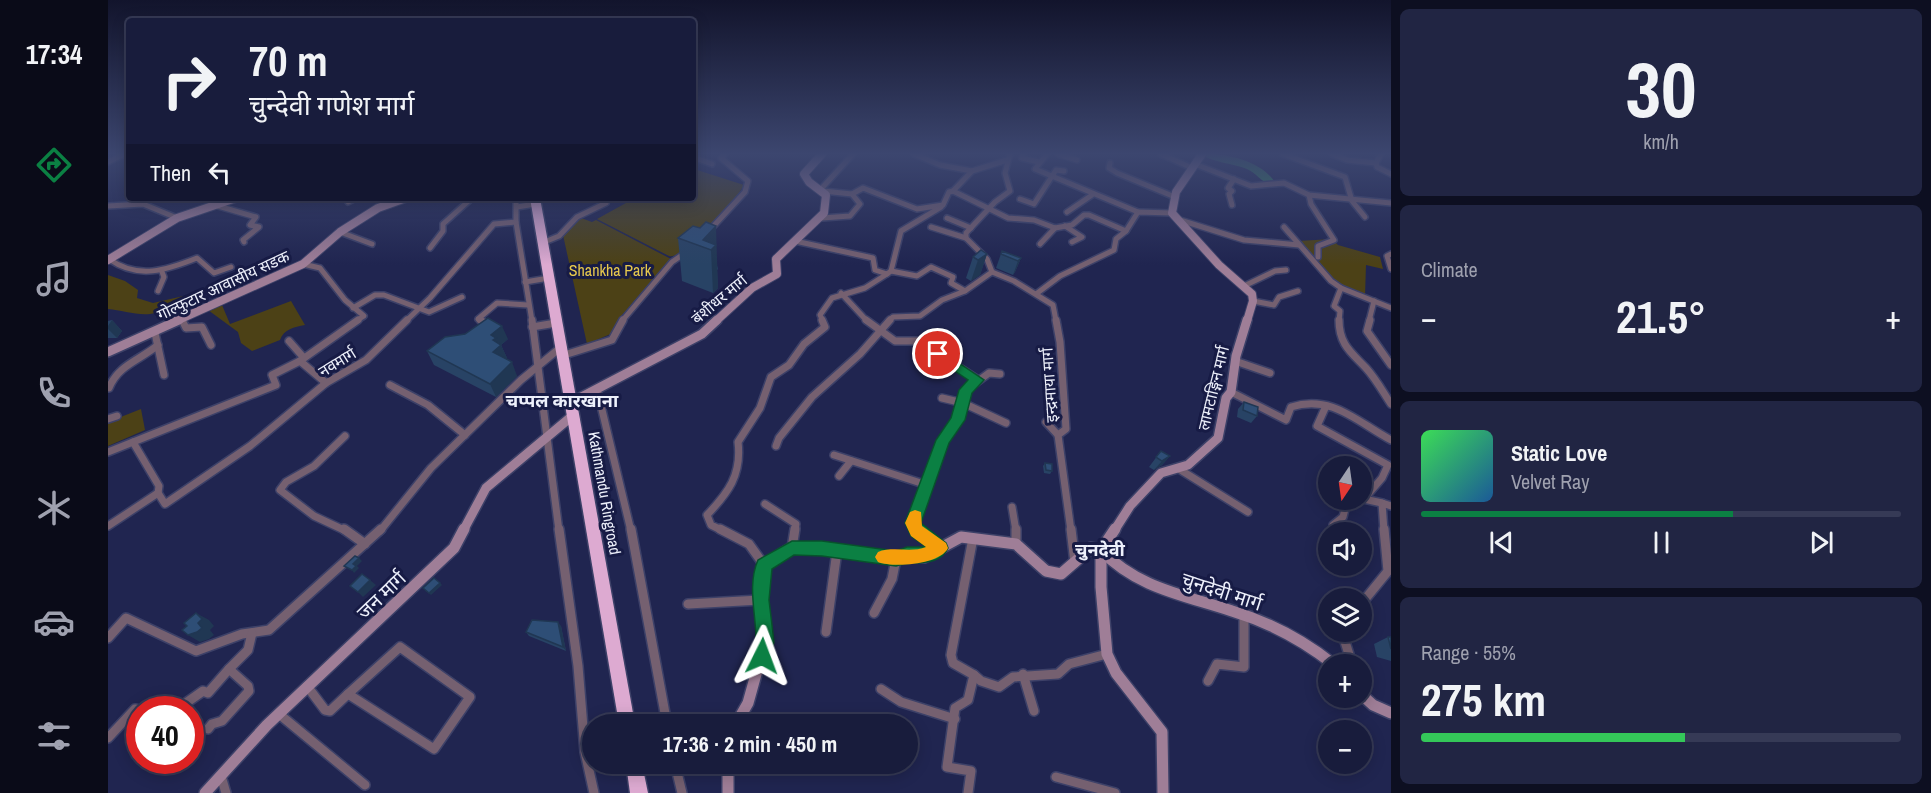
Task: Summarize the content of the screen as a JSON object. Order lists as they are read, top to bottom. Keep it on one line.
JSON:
{"streets":{"highway":["Kathmandu Ringroad"],"street":["गोल्फुटार आवासीय सडक","बंशीधर मार्ग","नवमार्ग","इन्द्रमाया मार्ग","लामटाङ्गिन मार्ग","चुनदेवी मार्ग","जन मार्ग"]},"crossings":[["बंशीधर मार्ग","Kathmandu Ringroad"],["बंशीधर मार्ग","जन मार्ग"],["लामटाङ्गिन मार्ग","चुनदेवी मार्ग"],["Kathmandu Ringroad","जन मार्ग"]],"districts":["चप्पल कारखाना","चुनदेवी"],"parks":["Shankha Park"],"north":"bottom","page":{"tabs":"17:34","tile":[["30","km/h"],"Climate",["Range · 55%","275 km"]],"turn":["70 m","चुन्देवी गणेश मार्ग"],"then":"Then","heat":["−","21.5°","+"],"song":["Static Love","Velvet Ray"],"map_buttons":["+","−"],"limit":"40","trip":"17:36 · 2 min · 450 m"}}
